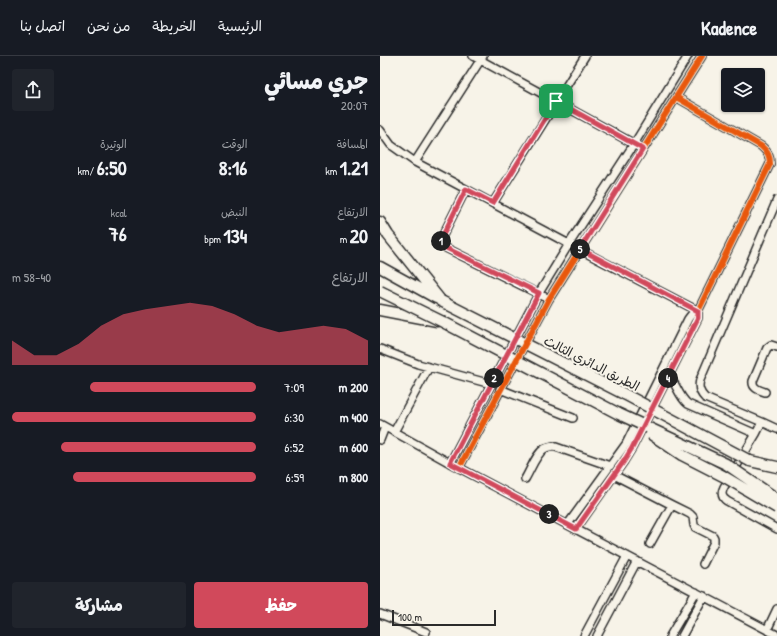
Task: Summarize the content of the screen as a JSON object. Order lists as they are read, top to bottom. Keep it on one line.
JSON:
{"streets":{"highway":["الطريق الدائري الثالث"]},"scale_bar":"100 m","page":{"header":"Kadence","nav":["الرئيسية","الخريطة","من نحن","اتصل بنا"],"heading":["جري مسائي","20:07"],"stats":[["المسافة","1.21 km"],["الوقت","8:16"],["الوتيرة","6:50 /km"],["الارتفاع","20 m"],["النبض","134 bpm"],["kcal","76"]],"pins":["1","5","2","4","3"],"chart":["الارتفاع","40–58 m"],"list":[{"name":"200 m","note":"7:09"},{"name":"400 m","note":"6:30"},{"name":"600 m","note":"6:52"},{"name":"800 m","note":"6:59"}],"buttons":["حفظ","مشاركة"],"scale":"100 m"}}
